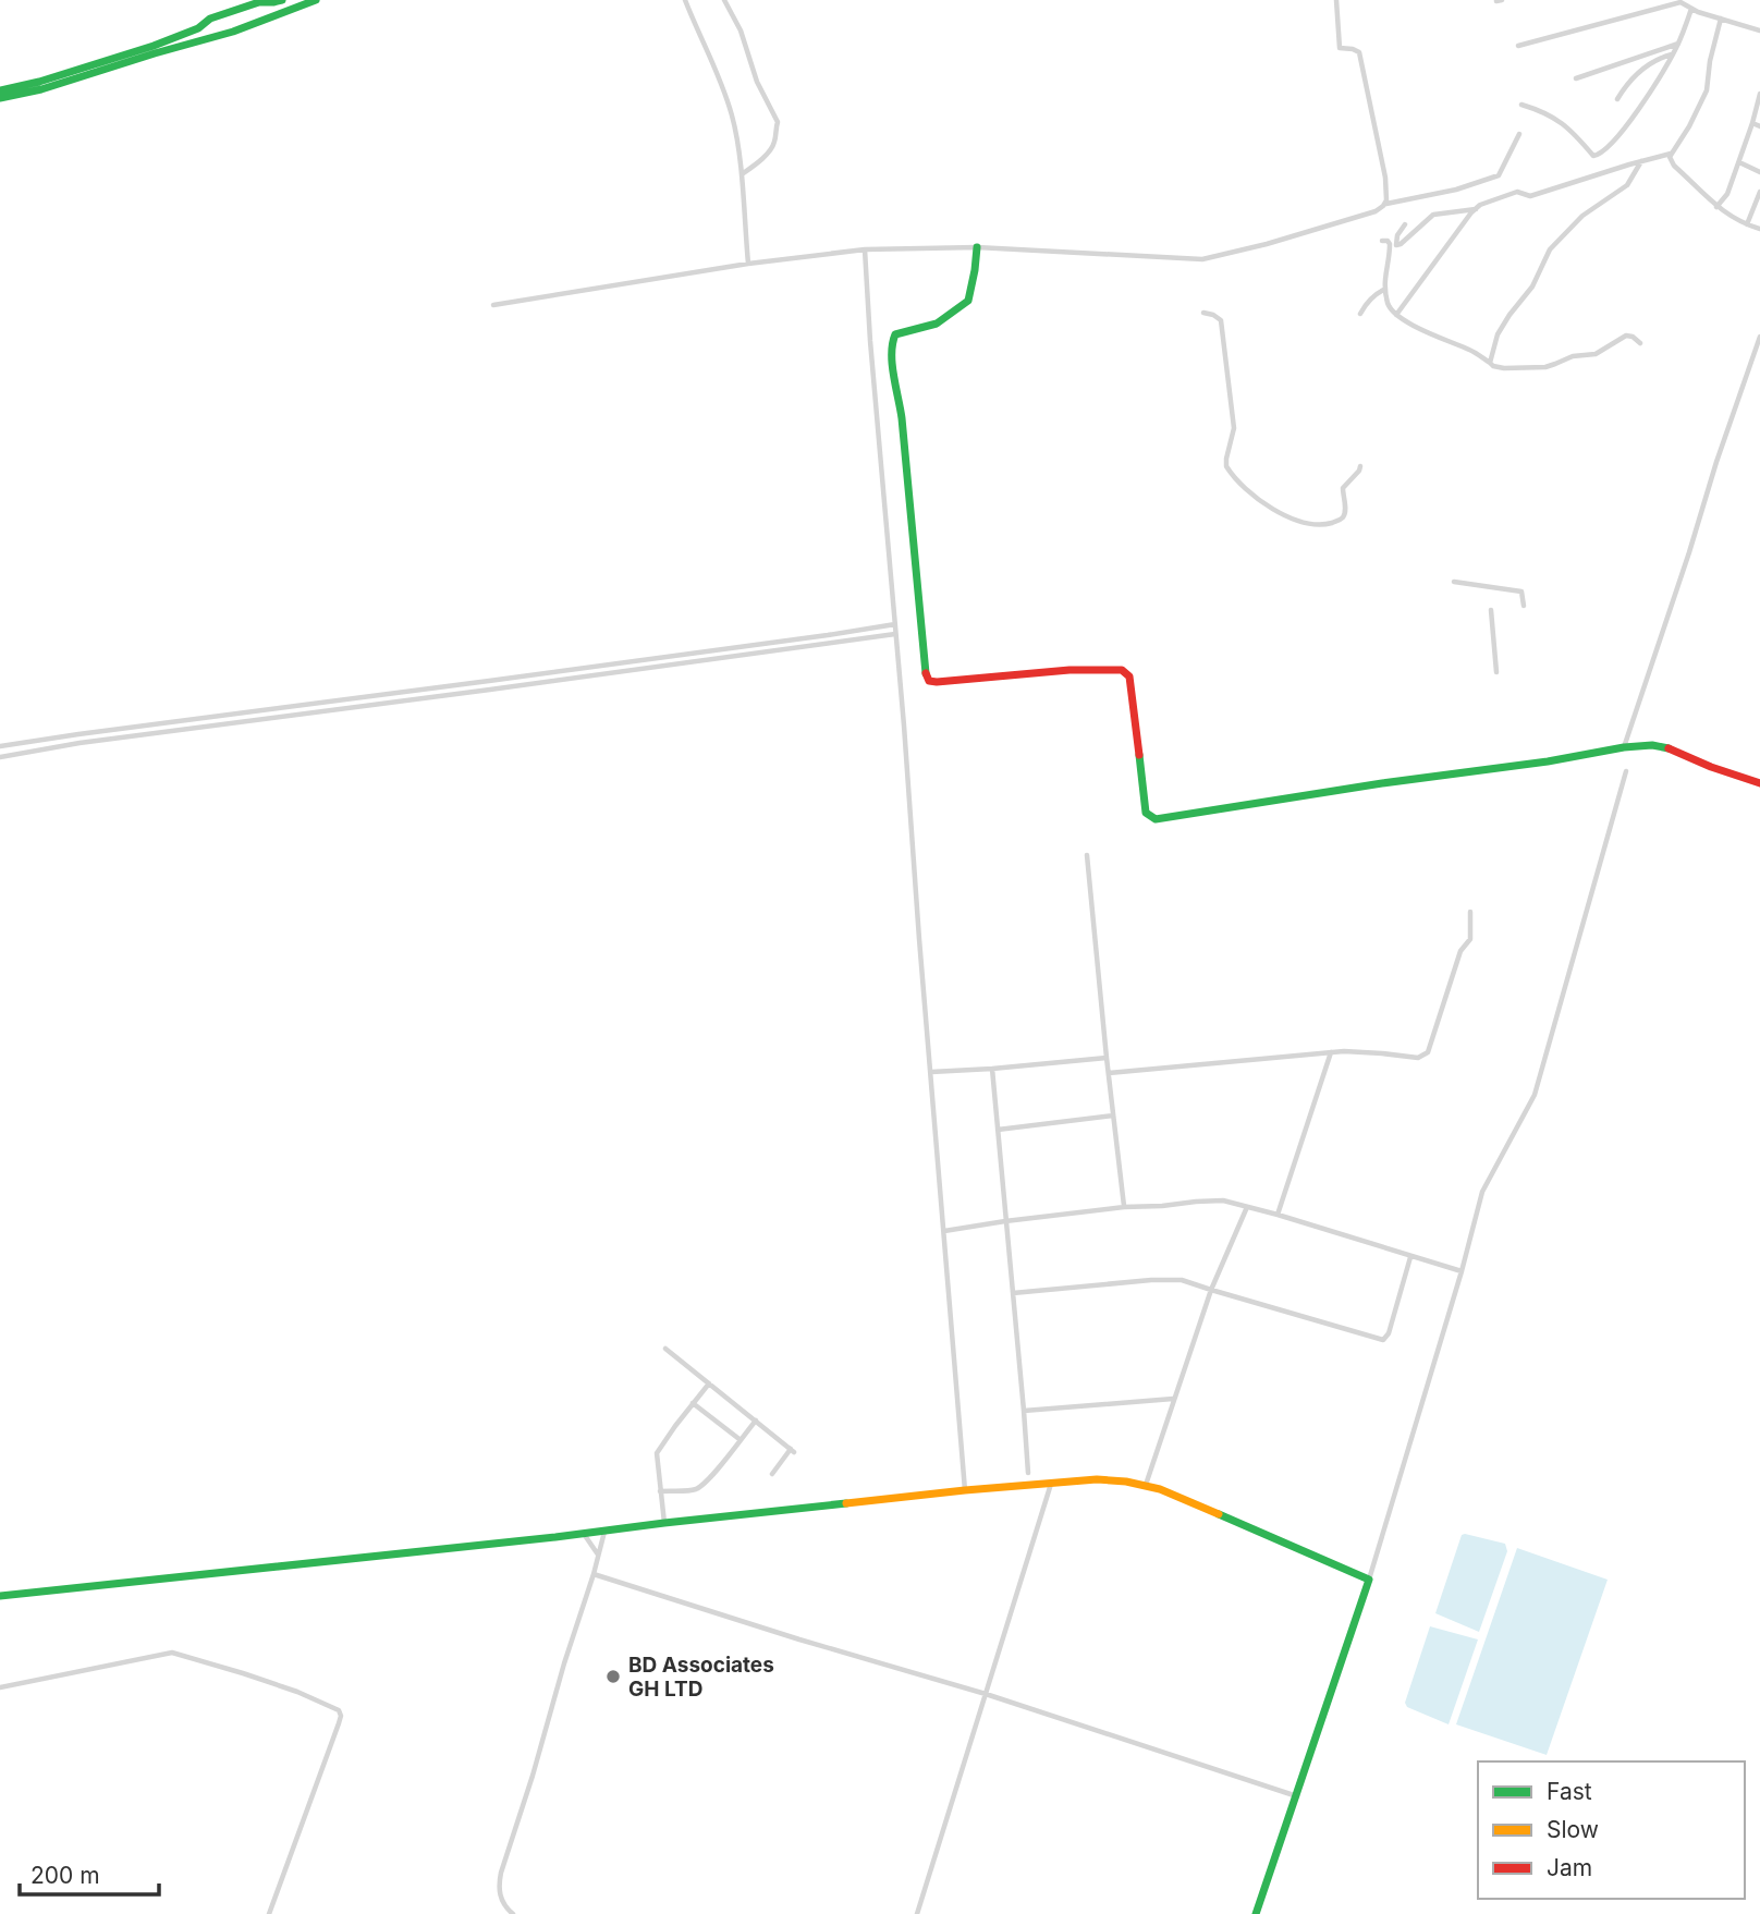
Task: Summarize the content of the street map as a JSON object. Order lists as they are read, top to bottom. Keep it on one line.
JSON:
{"places":["BD Associates GH LTD"],"legend":["Fast","Slow","Jam"],"scale_bar":"200 m"}
